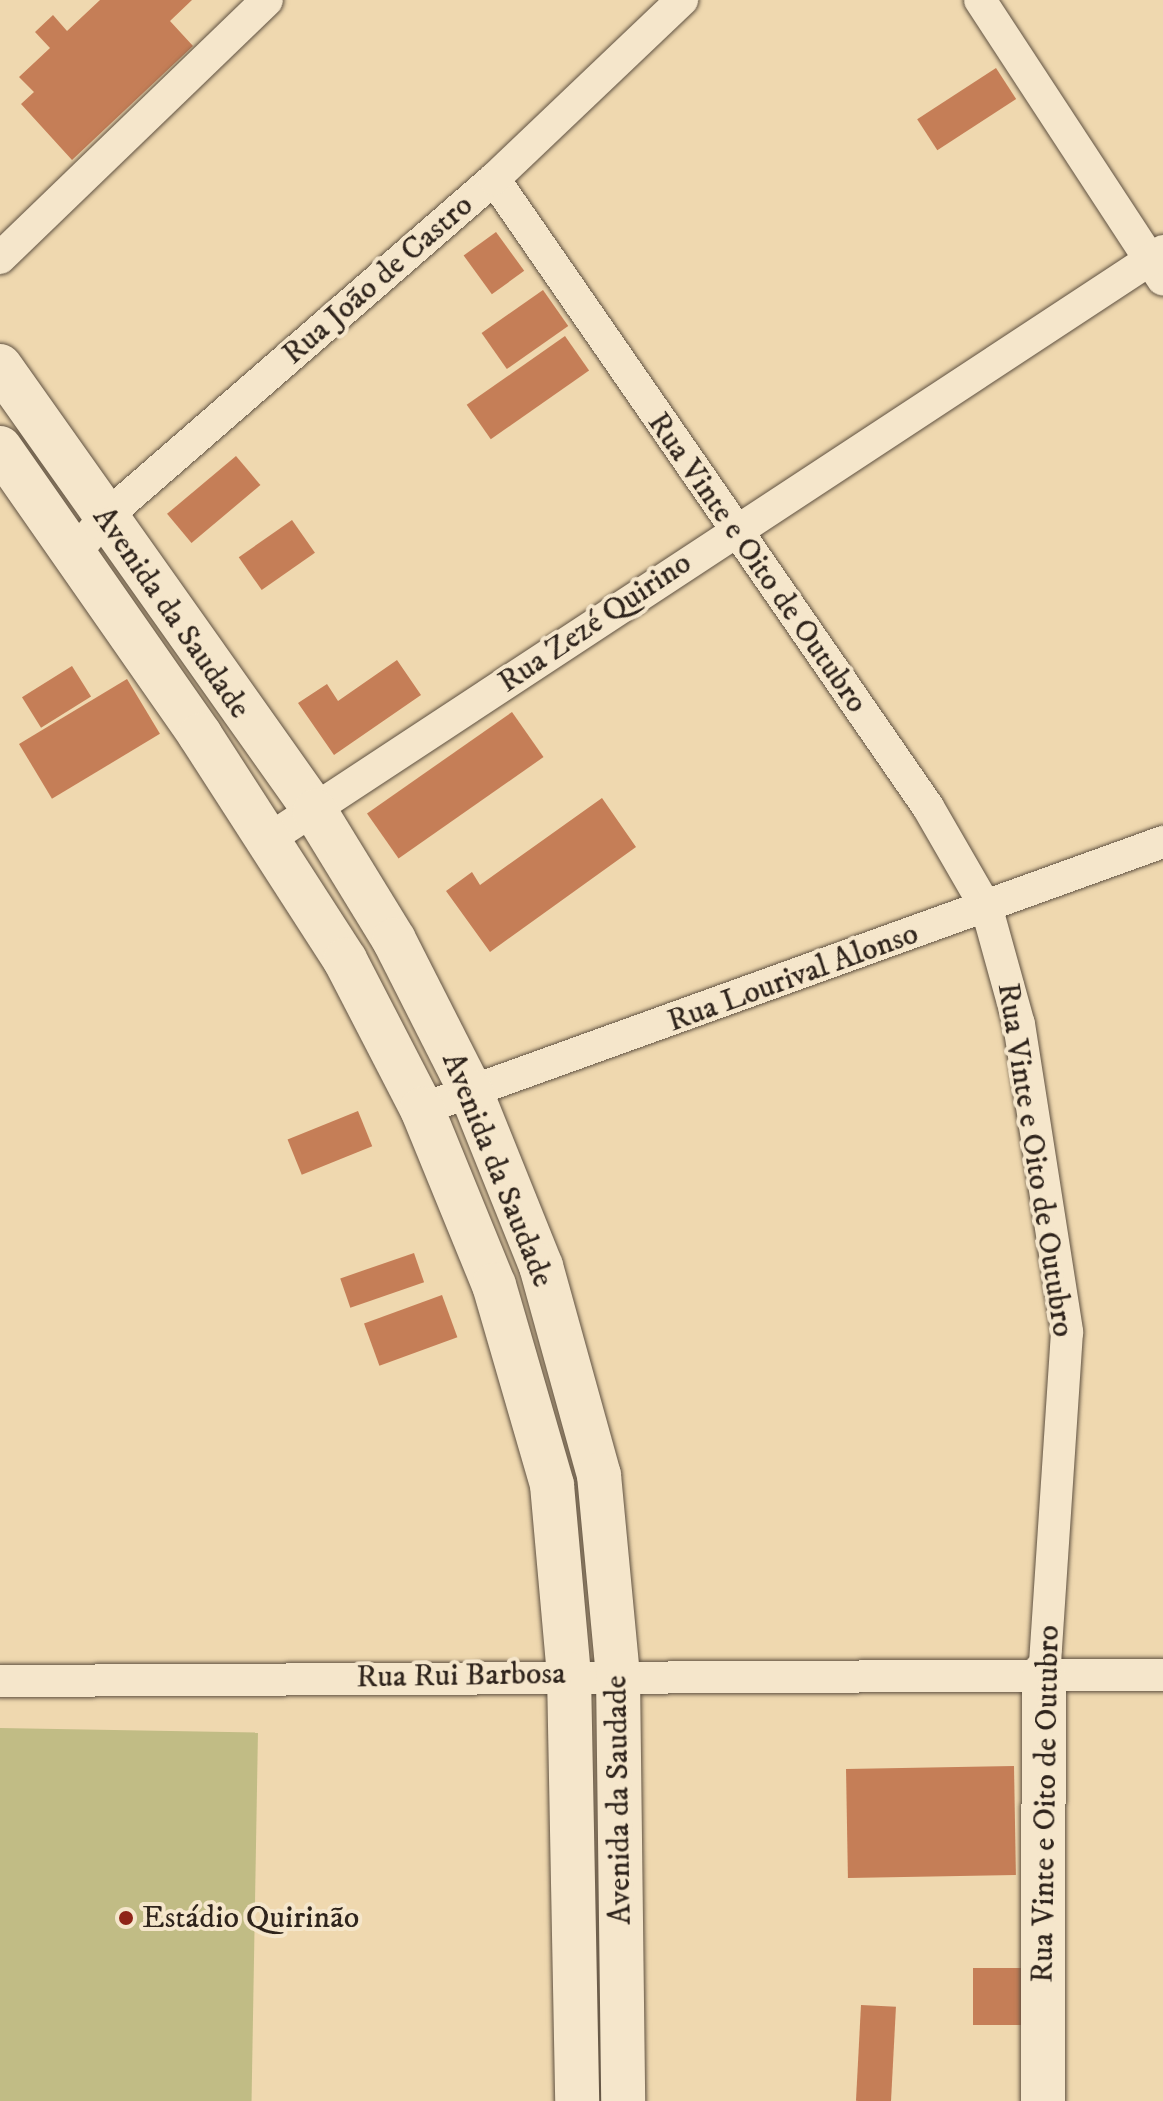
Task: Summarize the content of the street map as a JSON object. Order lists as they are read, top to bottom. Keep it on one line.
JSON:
{"streets":{"main road":["Rua Vinte e Oito de Outubro","Avenida da Saudade"],"street":["Rua João de Castro","Rua Zezé Quirino","Rua Lourival Alonso","Rua Rui Barbosa"]},"crossings":[["Rua João de Castro","Rua Vinte e Oito de Outubro"],["Rua João de Castro","Avenida da Saudade"],["Rua Vinte e Oito de Outubro","Rua Zezé Quirino"],["Rua Vinte e Oito de Outubro","Rua Lourival Alonso"],["Rua Vinte e Oito de Outubro","Rua Rui Barbosa"],["Avenida da Saudade","Rua Zezé Quirino"],["Avenida da Saudade","Rua Lourival Alonso"],["Avenida da Saudade","Rua Rui Barbosa"]],"places":["Estádio Quirinão"]}
